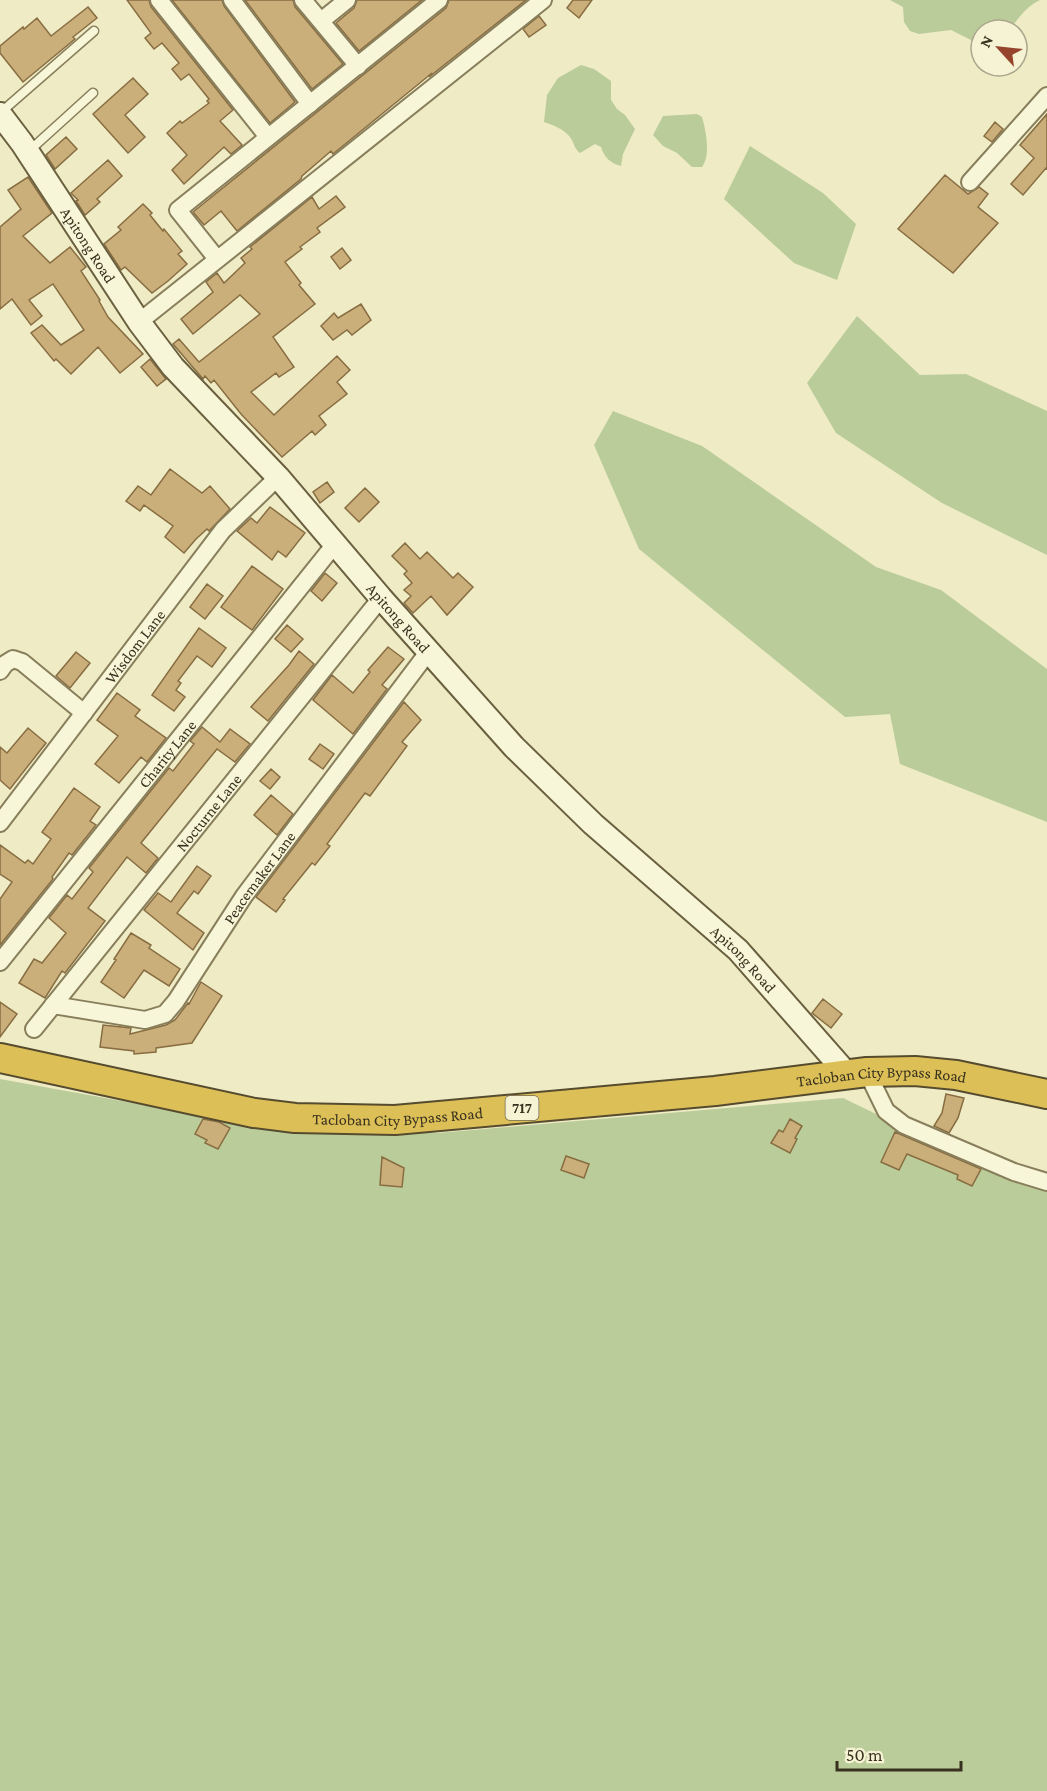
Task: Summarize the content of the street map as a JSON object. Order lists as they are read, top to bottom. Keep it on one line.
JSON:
{"streets":{"highway":["Tacloban City Bypass Road","717"],"street":["Apitong Road","Wisdom Lane","Charity Lane","Nocturne Lane","Peacemaker Lane"]},"crossings":[["Apitong Road","Wisdom Lane"],["Apitong Road","Charity Lane"],["Apitong Road","Nocturne Lane"],["Apitong Road","Peacemaker Lane"],["Apitong Road","Tacloban City Bypass Road"],["Nocturne Lane","Peacemaker Lane"]],"scale_bar":"50 m","north":"top left"}
